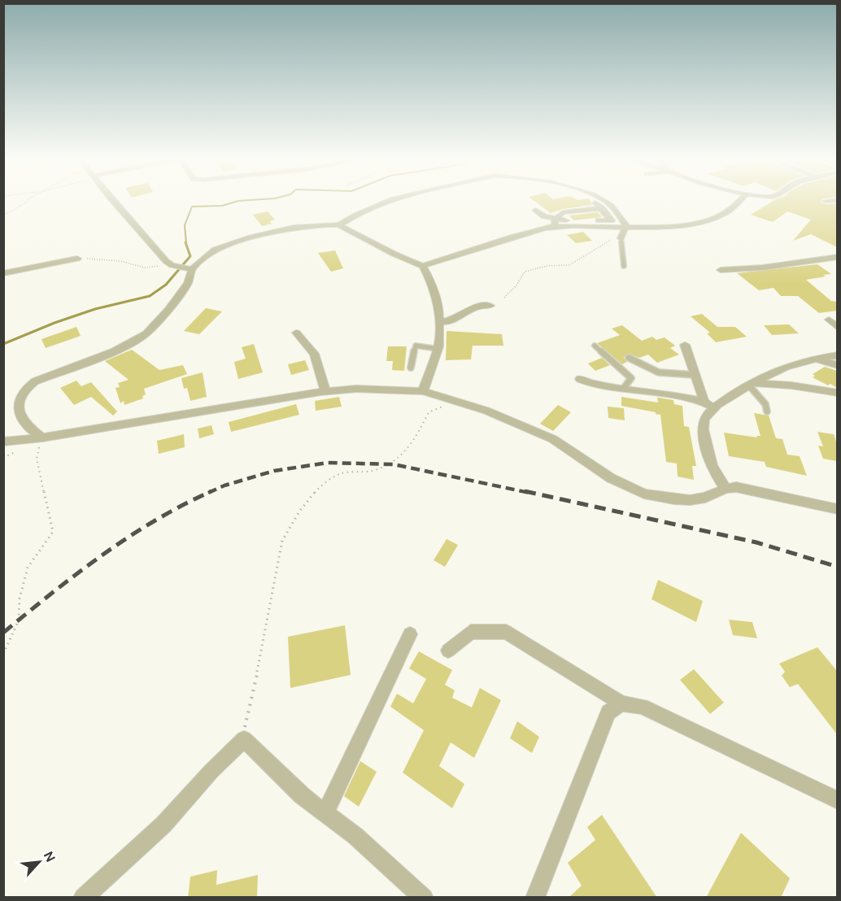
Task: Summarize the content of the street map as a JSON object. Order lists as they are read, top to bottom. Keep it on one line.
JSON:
{"north":"top right"}
